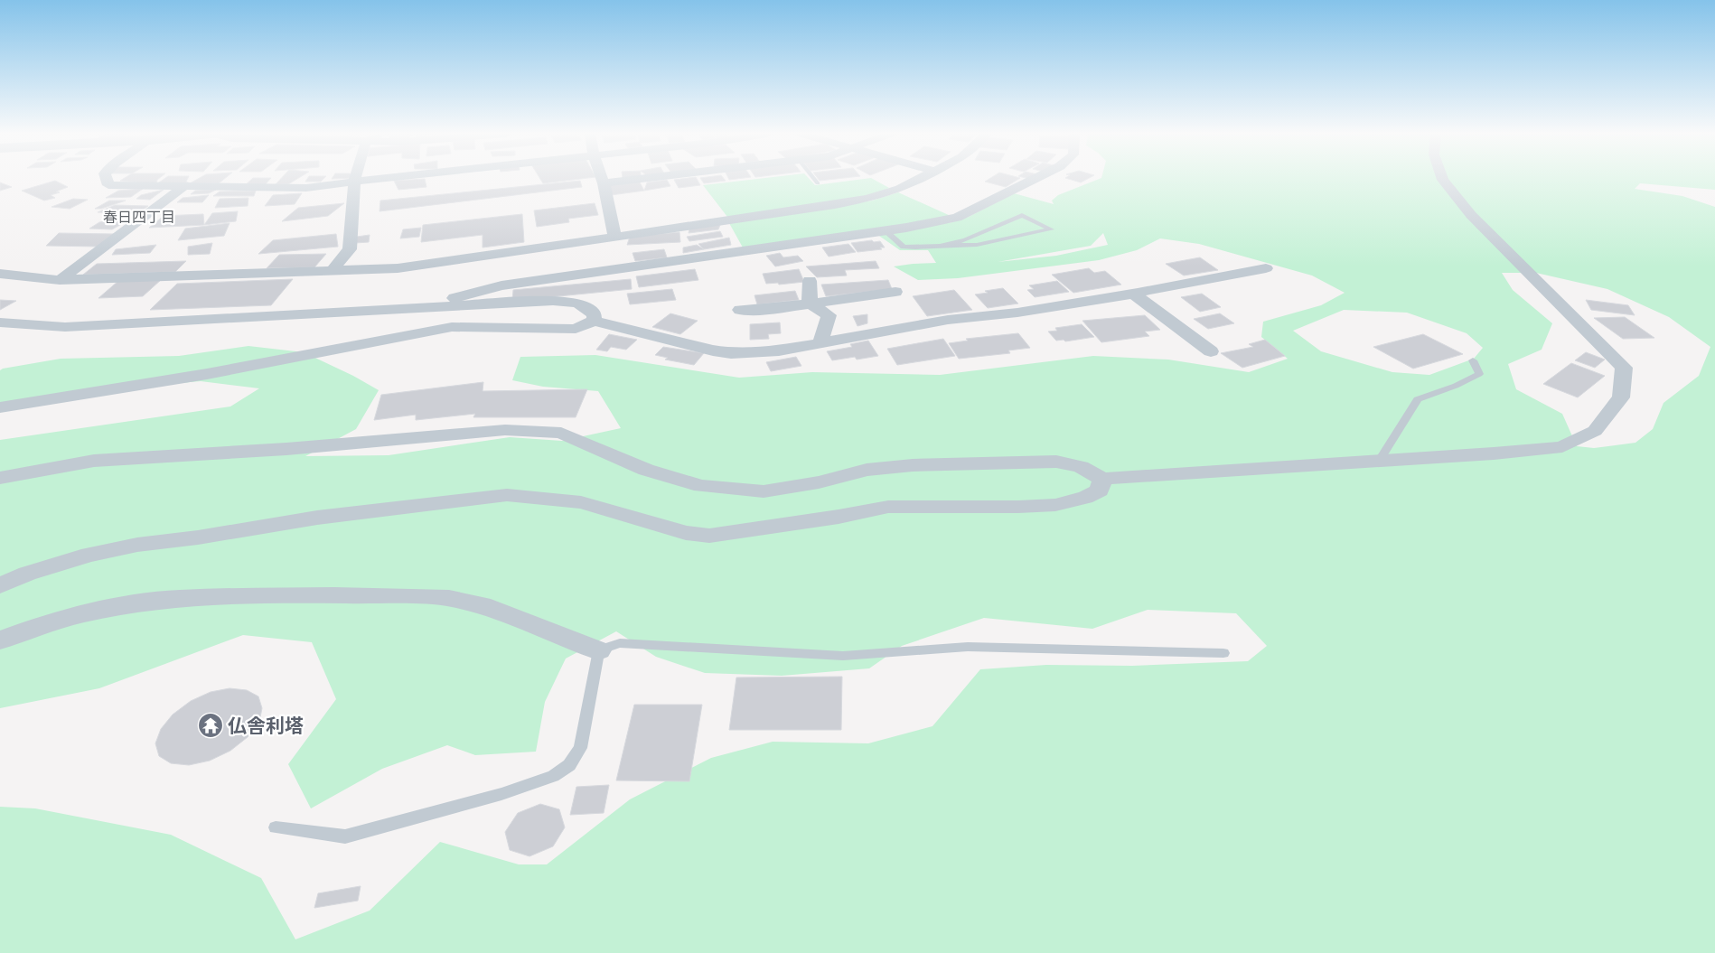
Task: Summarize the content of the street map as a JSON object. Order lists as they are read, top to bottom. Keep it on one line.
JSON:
{"districts":["春日四丁目"],"places":{"temple":["仏舎利塔"]}}
